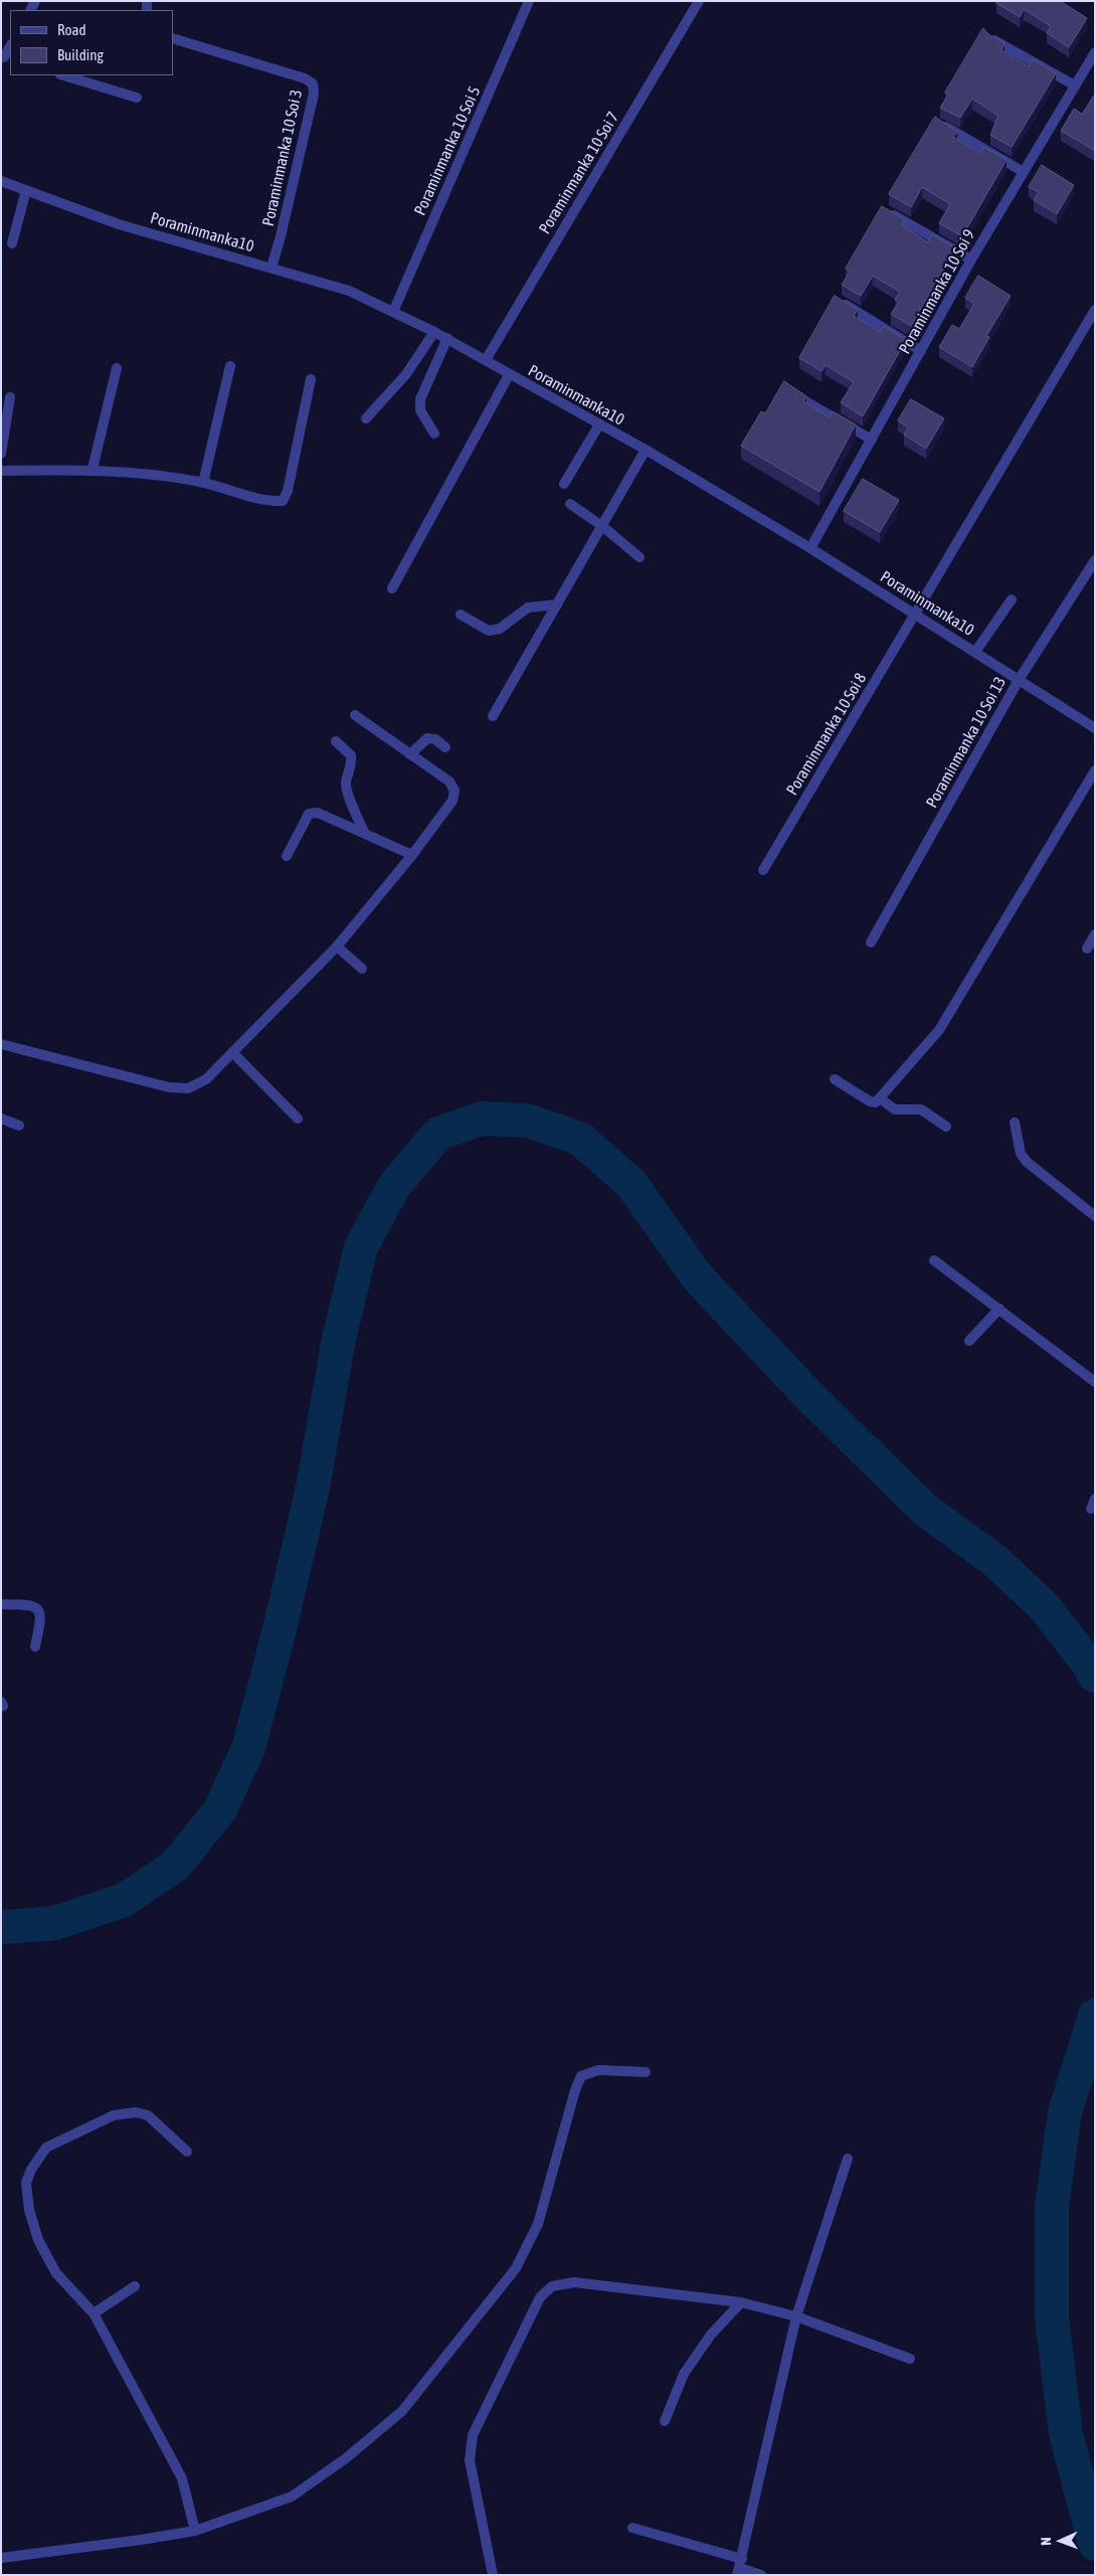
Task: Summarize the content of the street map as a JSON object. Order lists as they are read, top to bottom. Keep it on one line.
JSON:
{"streets":{"street":["Poraminmanka 10 Soi 5","Poraminmanka 10 Soi 3","Poraminmanka 10 Soi 7","Poraminmanka10","Poraminmanka 10 Soi 9","Poraminmanka 10 Soi 8","Poraminmanka 10 Soi 13"]},"crossings":[["Poraminmanka 10 Soi 5","Poraminmanka10"],["Poraminmanka 10 Soi 3","Poraminmanka10"],["Poraminmanka 10 Soi 7","Poraminmanka10"],["Poraminmanka10","Poraminmanka 10 Soi 9"],["Poraminmanka10","Poraminmanka 10 Soi 8"],["Poraminmanka10","Poraminmanka 10 Soi 13"]],"legend":["Road","Building"],"north":"left"}
